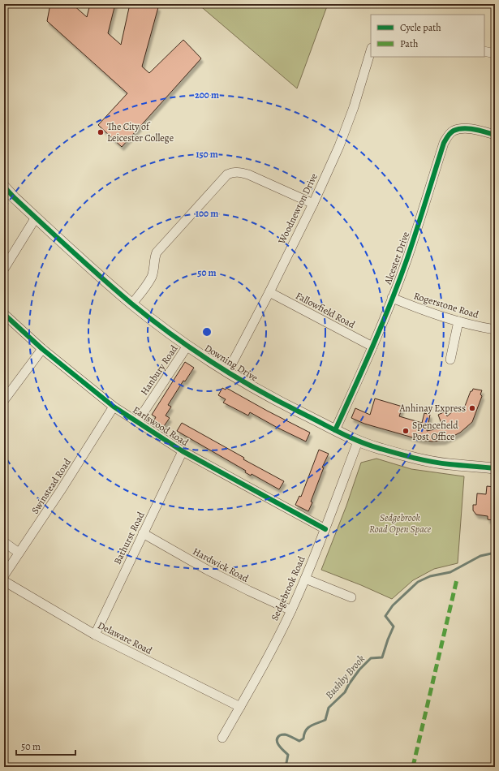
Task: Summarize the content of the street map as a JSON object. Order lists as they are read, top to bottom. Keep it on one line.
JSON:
{"streets":{"street":["Woodnewton Drive","Alcester Drive","Rogerstone Road","Fallowfield Road","Downing Drive","Hanbury Road","Earlswood Road","Swinstead Road","Bathurst Road","Hardwick Road","Sedgebrook Road","Delaware Road"]},"crossings":[["Woodnewton Drive","Fallowfield Road"],["Woodnewton Drive","Downing Drive"],["Alcester Drive","Rogerstone Road"],["Alcester Drive","Fallowfield Road"],["Alcester Drive","Downing Drive"],["Downing Drive","Hanbury Road"],["Downing Drive","Sedgebrook Road"],["Hanbury Road","Earlswood Road"],["Earlswood Road","Swinstead Road"],["Earlswood Road","Bathurst Road"],["Earlswood Road","Sedgebrook Road"],["Bathurst Road","Hardwick Road"],["Bathurst Road","Delaware Road"],["Hardwick Road","Sedgebrook Road"],["Sedgebrook Road","Delaware Road"]],"water":["Bushby Brook"],"parks":["Sedgebrook Road Open Space"],"places":["The City of Leicester College","Anhinay Express","Spencefield Post Office"],"legend":["Cycle path","Path"],"scale_bar":"50 m","rings":["200 m","150 m","100 m","50 m"]}
